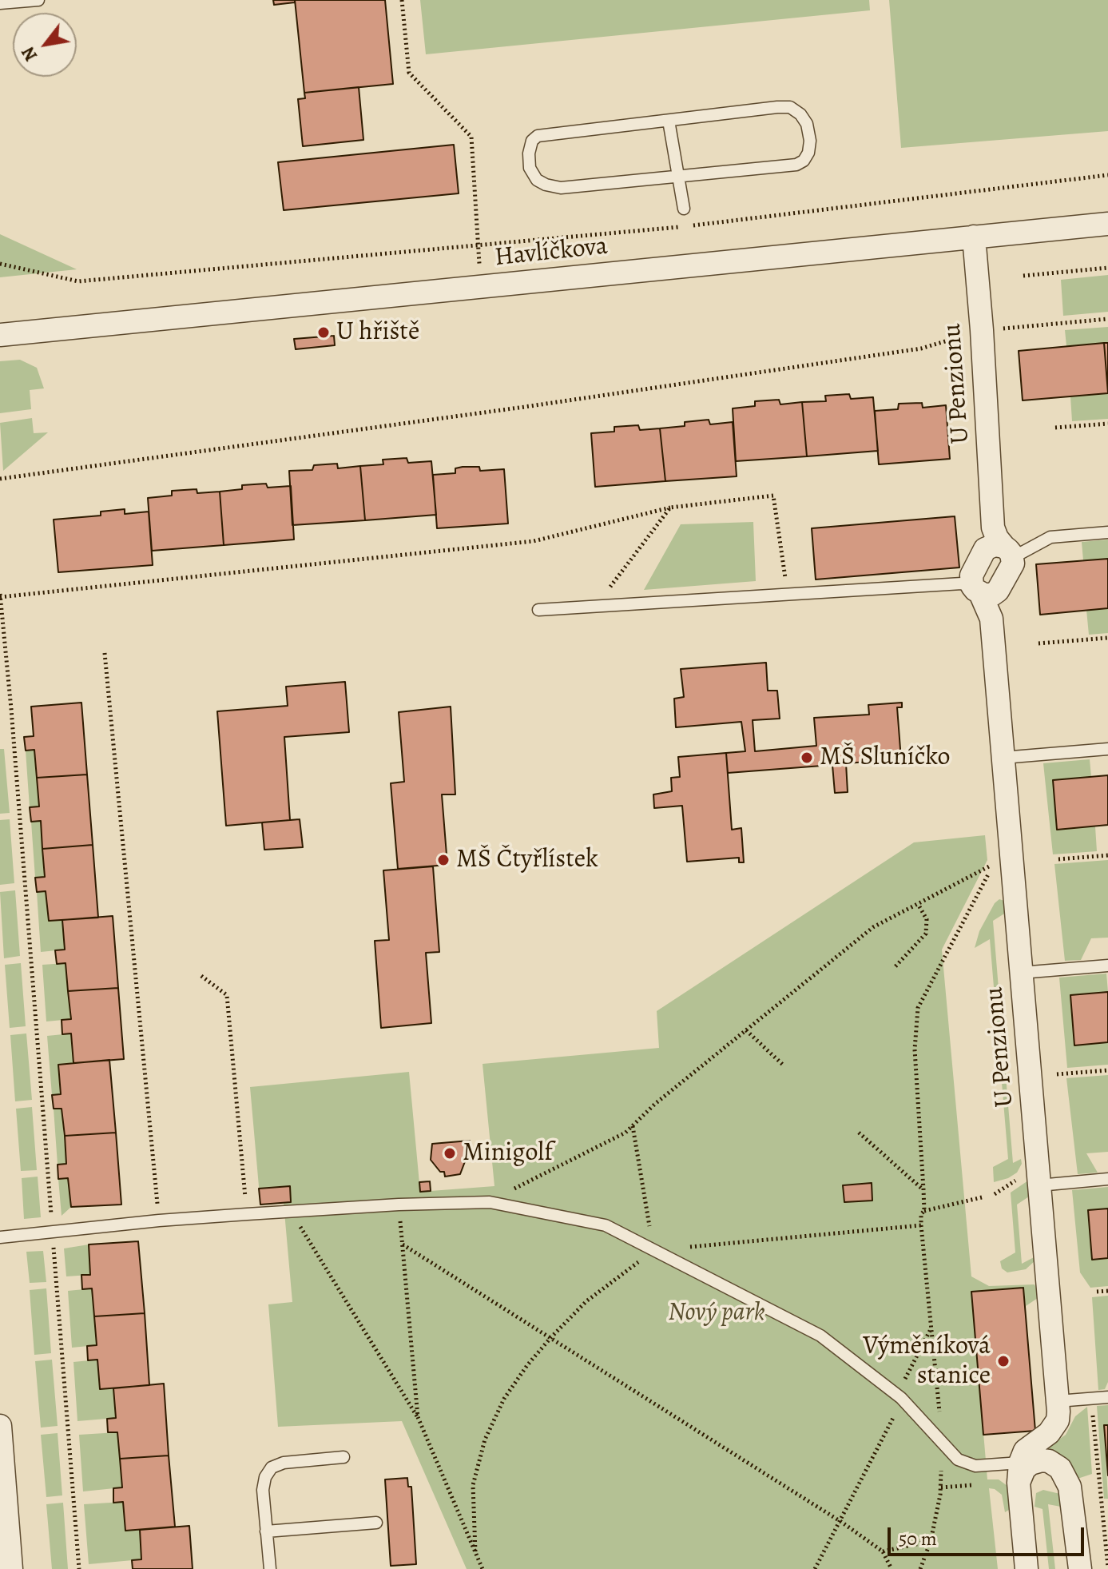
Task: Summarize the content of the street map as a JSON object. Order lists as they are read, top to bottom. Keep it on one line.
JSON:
{"streets":{"street":["Havlíčkova","U Penzionu"]},"crossings":[["Havlíčkova","U Penzionu"]],"parks":["Nový park"],"places":["U hřiště","MŠ Sluníčko","MŠ Čtyřlístek","Minigolf","Výměníková stanice"],"scale_bar":"50 m","north":"bottom left"}
